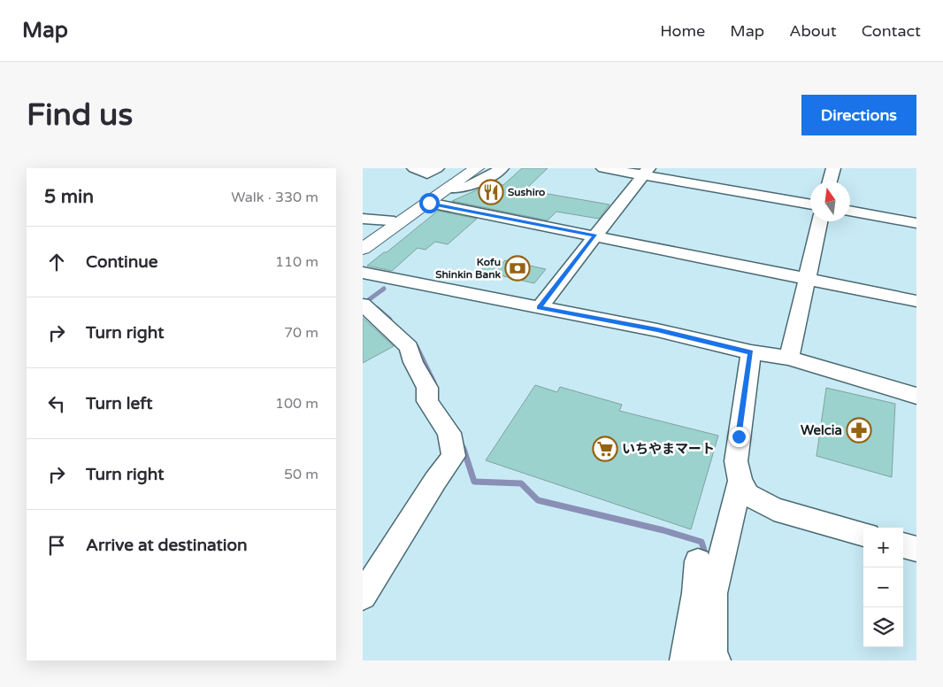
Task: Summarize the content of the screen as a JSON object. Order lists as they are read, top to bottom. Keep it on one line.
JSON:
{"places":{"restaurant":["Sushiro"],"bank":["Kofu Shinkin Bank"],"pharmacy":["Welcia"],"supermarket":["いちやまマート"]},"north":"top","page":{"header":"Map","nav":["Home","Map","About","Contact"],"buttons":"Directions","title":"Find us","heading":["5 min","Walk · 330 m"],"list":[["Continue","110 m"],["Turn right","70 m"],["Turn left","100 m"],["Turn right","50 m"],"Arrive at destination"],"map_buttons":["+","−"]}}
